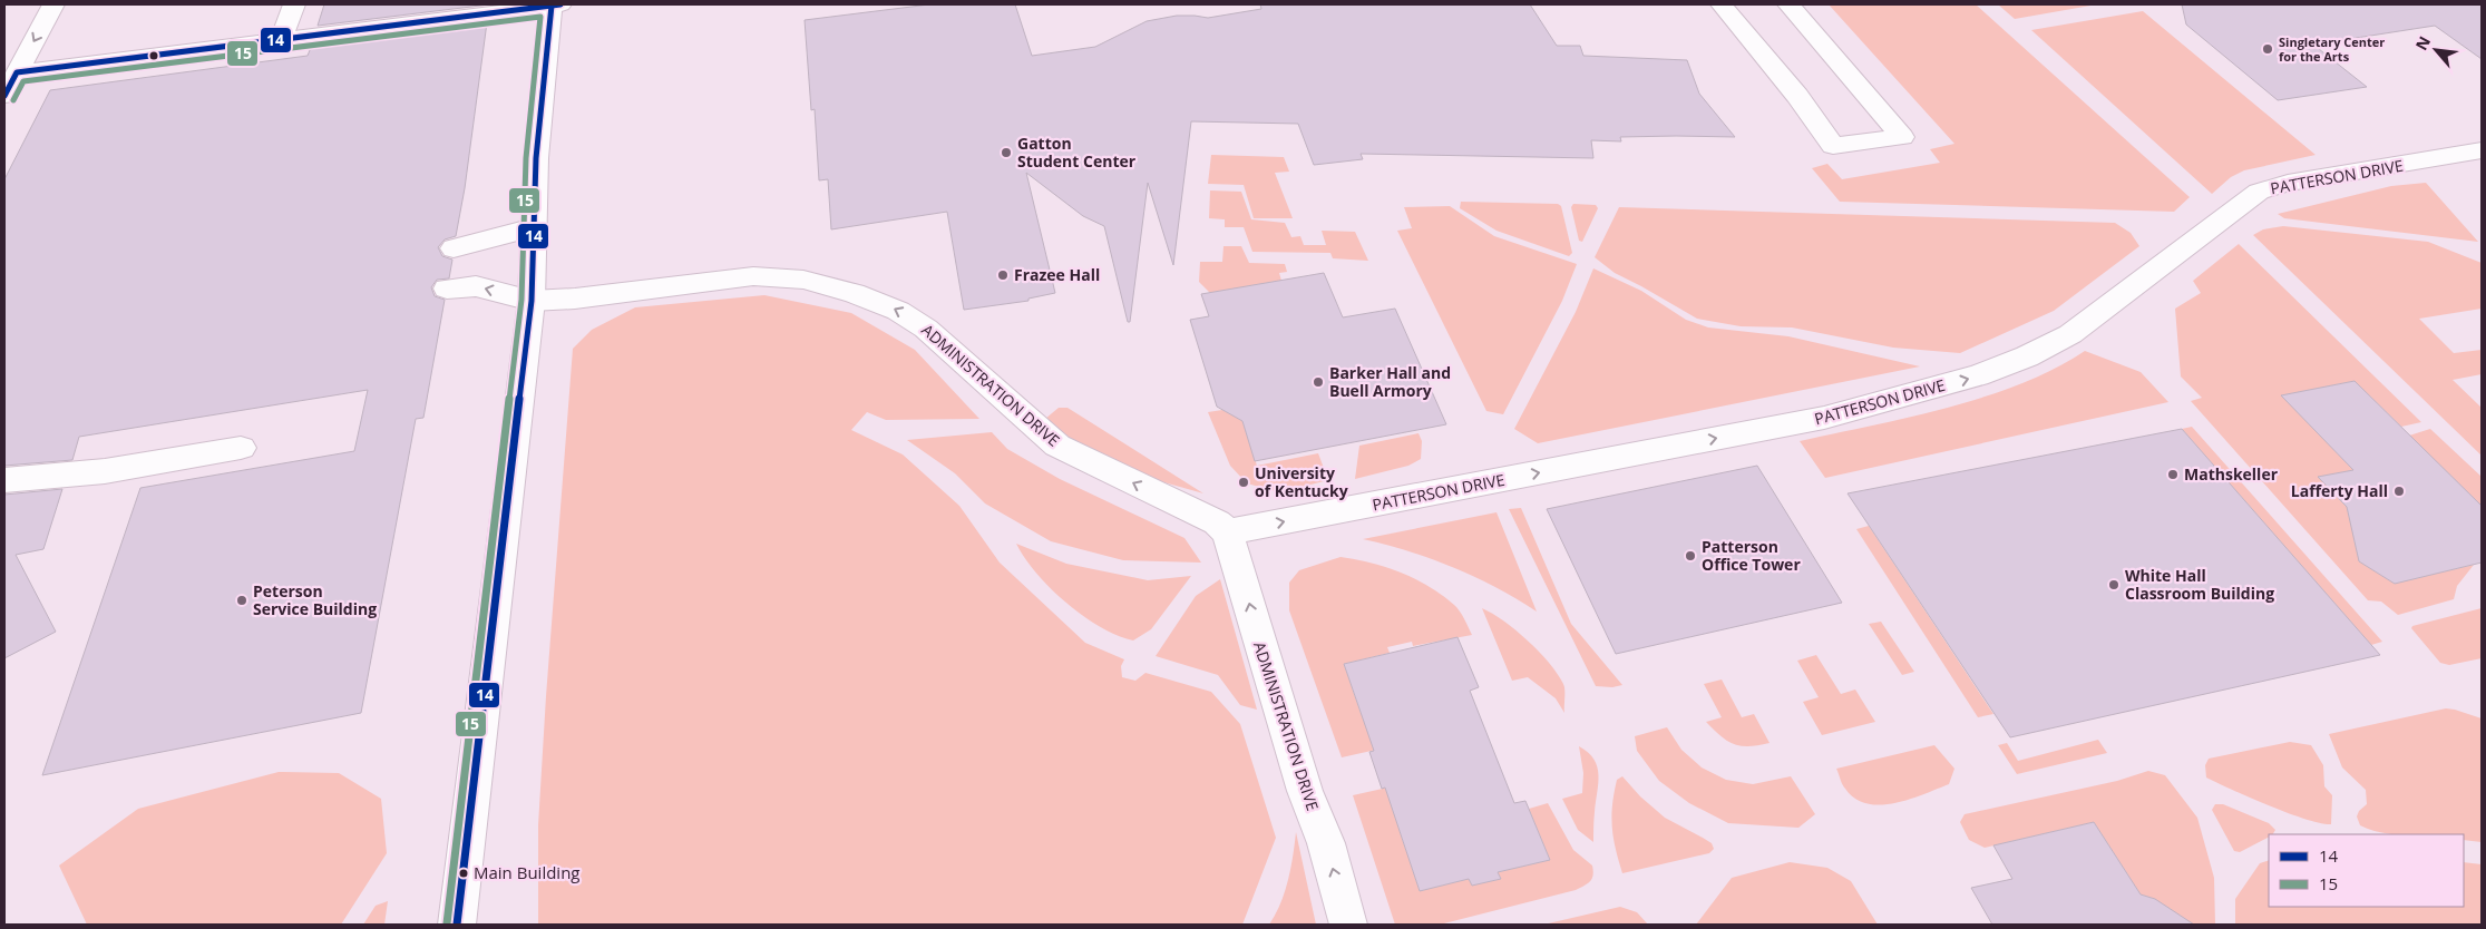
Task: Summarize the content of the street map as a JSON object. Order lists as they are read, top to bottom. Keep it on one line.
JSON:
{"streets":{"street":["PATTERSON DRIVE","ADMINISTRATION DRIVE"]},"crossings":[["PATTERSON DRIVE","ADMINISTRATION DRIVE"]],"one_way":["PATTERSON DRIVE","ADMINISTRATION DRIVE"],"places":["Singletary Center for the Arts","Gatton Student Center","Frazee Hall","Barker Hall and Buell Armory","Mathskeller","University of Kentucky","Lafferty Hall","Patterson Office Tower","White Hall Classroom Building","Peterson Service Building","Main Building"],"lines":["transit line 14","transit line 15"],"legend":["14","15"],"north":"top left"}
